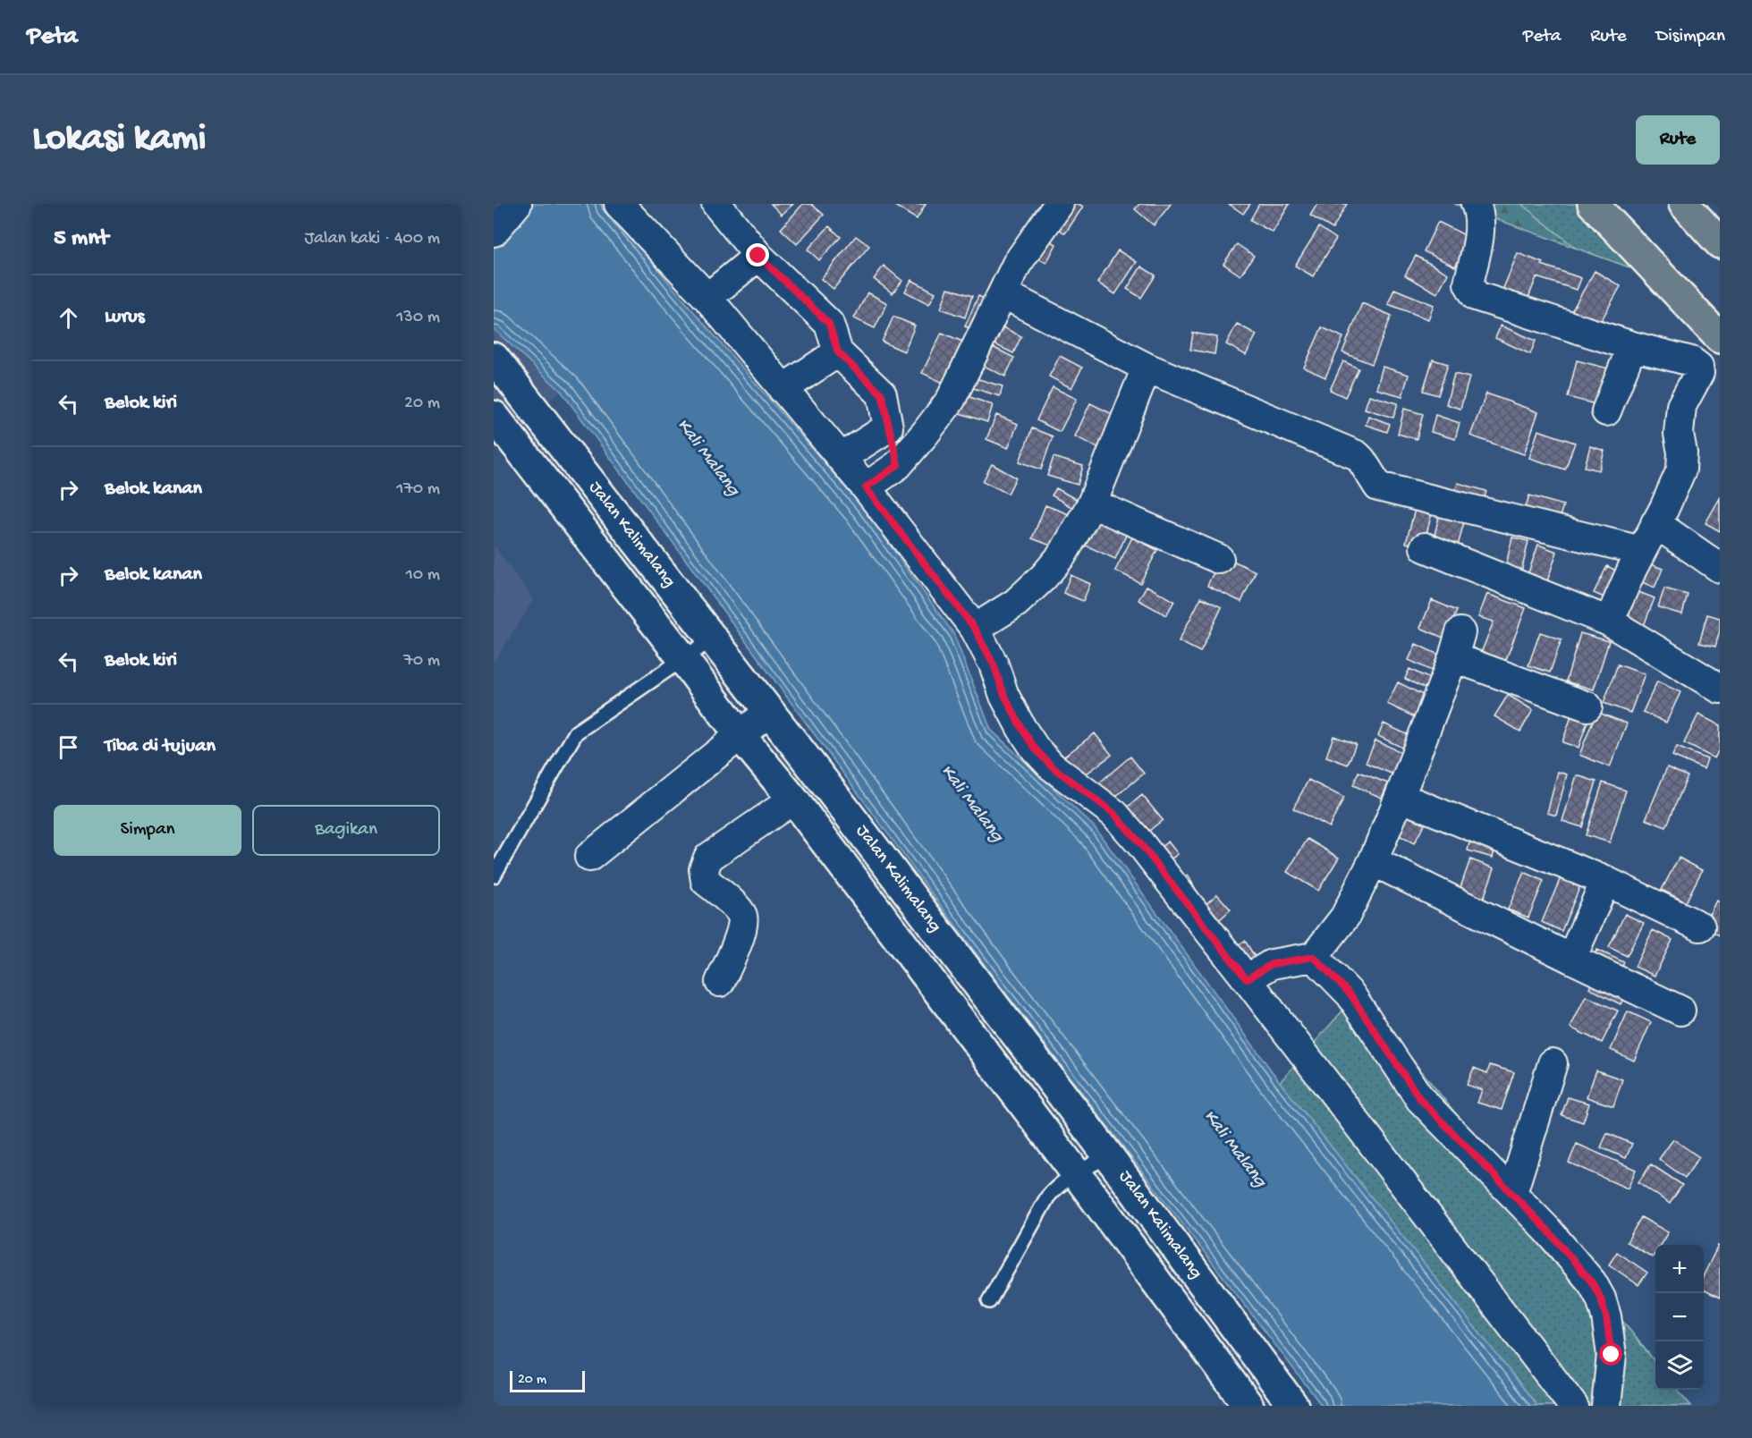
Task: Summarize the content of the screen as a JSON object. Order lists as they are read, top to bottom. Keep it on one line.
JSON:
{"streets":{"main road":["Jalan Kalimalang"]},"water":["Kali Malang"],"scale_bar":"20 m","page":{"header":"Peta","nav":["Peta","Rute","Disimpan"],"buttons":["Rute",["Simpan","Bagikan"]],"title":"Lokasi kami","heading":["5 mnt","Jalan kaki · 400 m"],"list":[["Lurus","130 m"],["Belok kiri","20 m"],["Belok kanan","170 m"],["Belok kanan","10 m"],["Belok kiri","70 m"],"Tiba di tujuan"],"map_buttons":["+","−"],"scale":"20 m"}}
